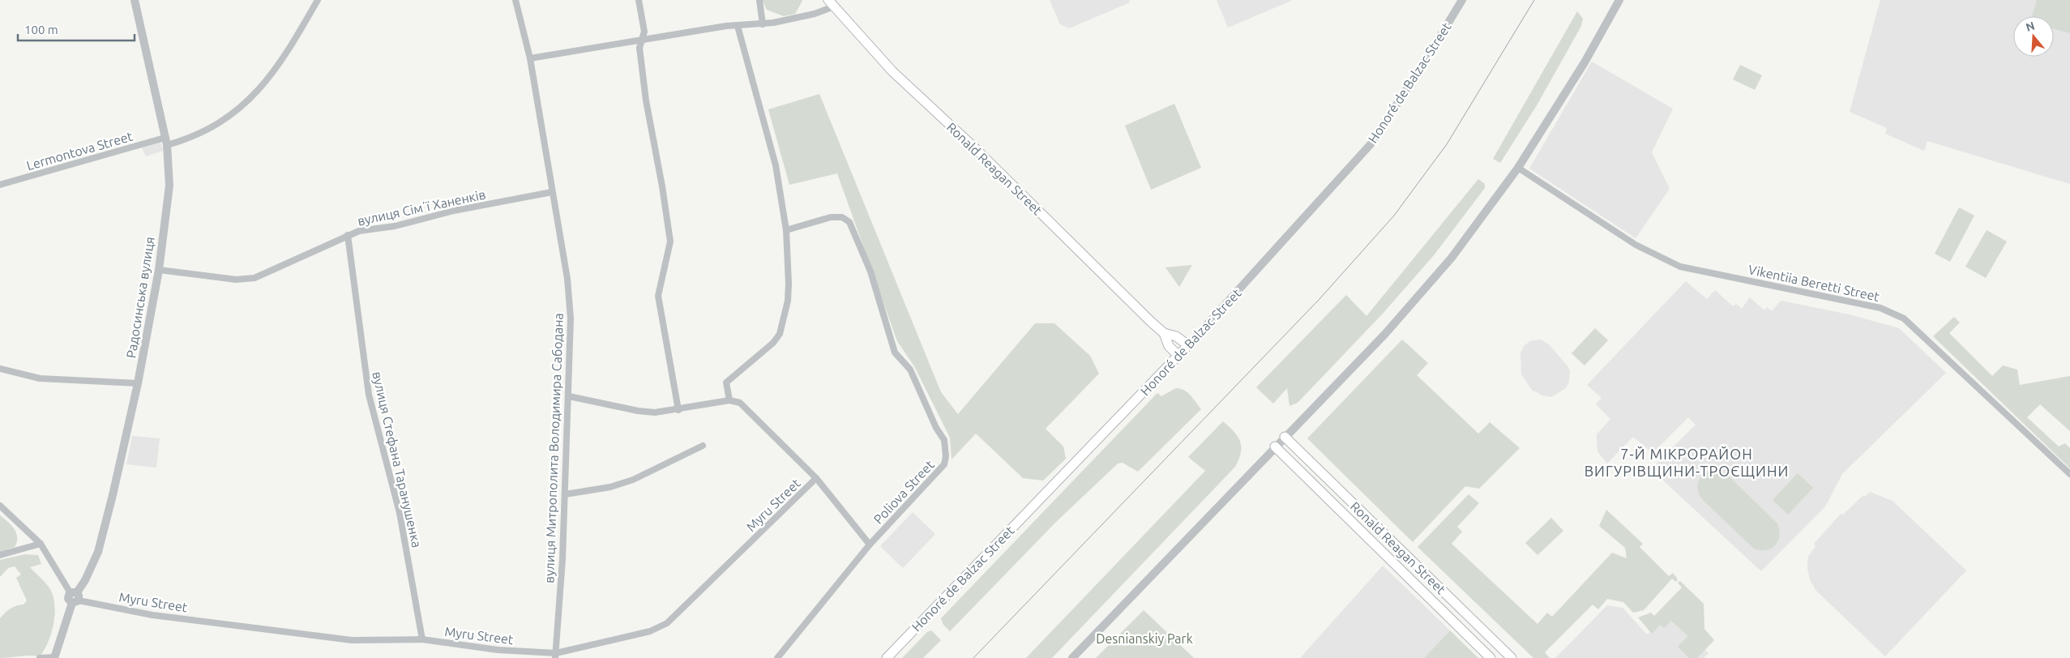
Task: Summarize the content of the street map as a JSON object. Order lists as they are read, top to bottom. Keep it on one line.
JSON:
{"streets":{"main road":["Honoré de Balzac Street","Ronald Reagan Street"],"street":["Lermontova Street","вулиця Сімʼї Ханенків","Vikentiia Beretti Street","Радосинська вулиця","вулиця Митрополита Володимира Сабодана","вулиця Стефана Таранушенка","Poliova Street","Myru Street"]},"crossings":[["Honoré de Balzac Street","Ronald Reagan Street"],["Lermontova Street","Радосинська вулиця"],["вулиця Сімʼї Ханенків","Радосинська вулиця"],["вулиця Сімʼї Ханенків","вулиця Митрополита Володимира Сабодана"],["вулиця Сімʼї Ханенків","вулиця Стефана Таранушенка"],["Радосинська вулиця","Myru Street"],["вулиця Митрополита Володимира Сабодана","Myru Street"],["вулиця Стефана Таранушенка","Myru Street"]],"districts":["7-Й МІКРОРАЙОН ВИГУРІВЩИНИ-ТРОЄЩИНИ"],"parks":["Desnianskiy Park"],"scale_bar":"100 m","north":"top"}
